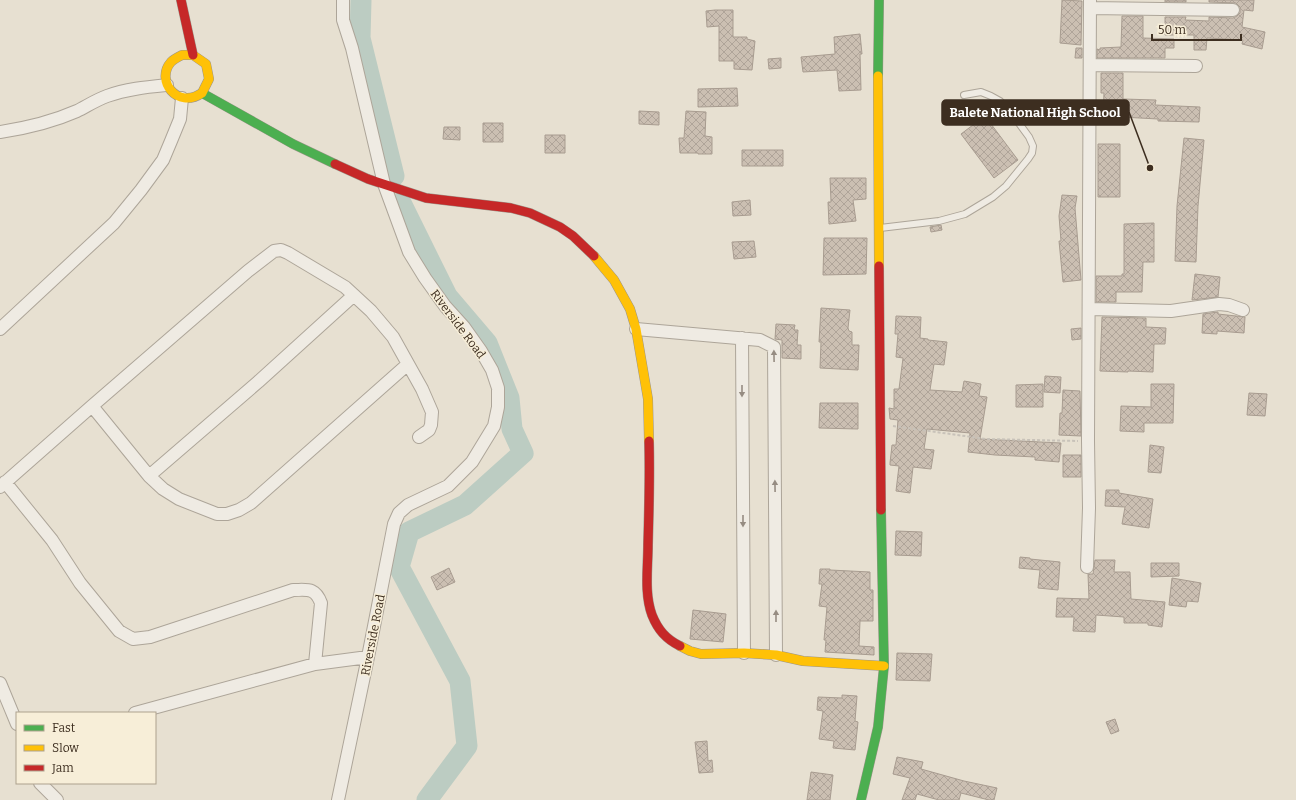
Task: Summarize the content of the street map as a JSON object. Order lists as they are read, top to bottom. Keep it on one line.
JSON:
{"streets":{"street":["Riverside Road"]},"places":["Balete National High School"],"legend":["Fast","Slow","Jam"],"scale_bar":"50 m"}
